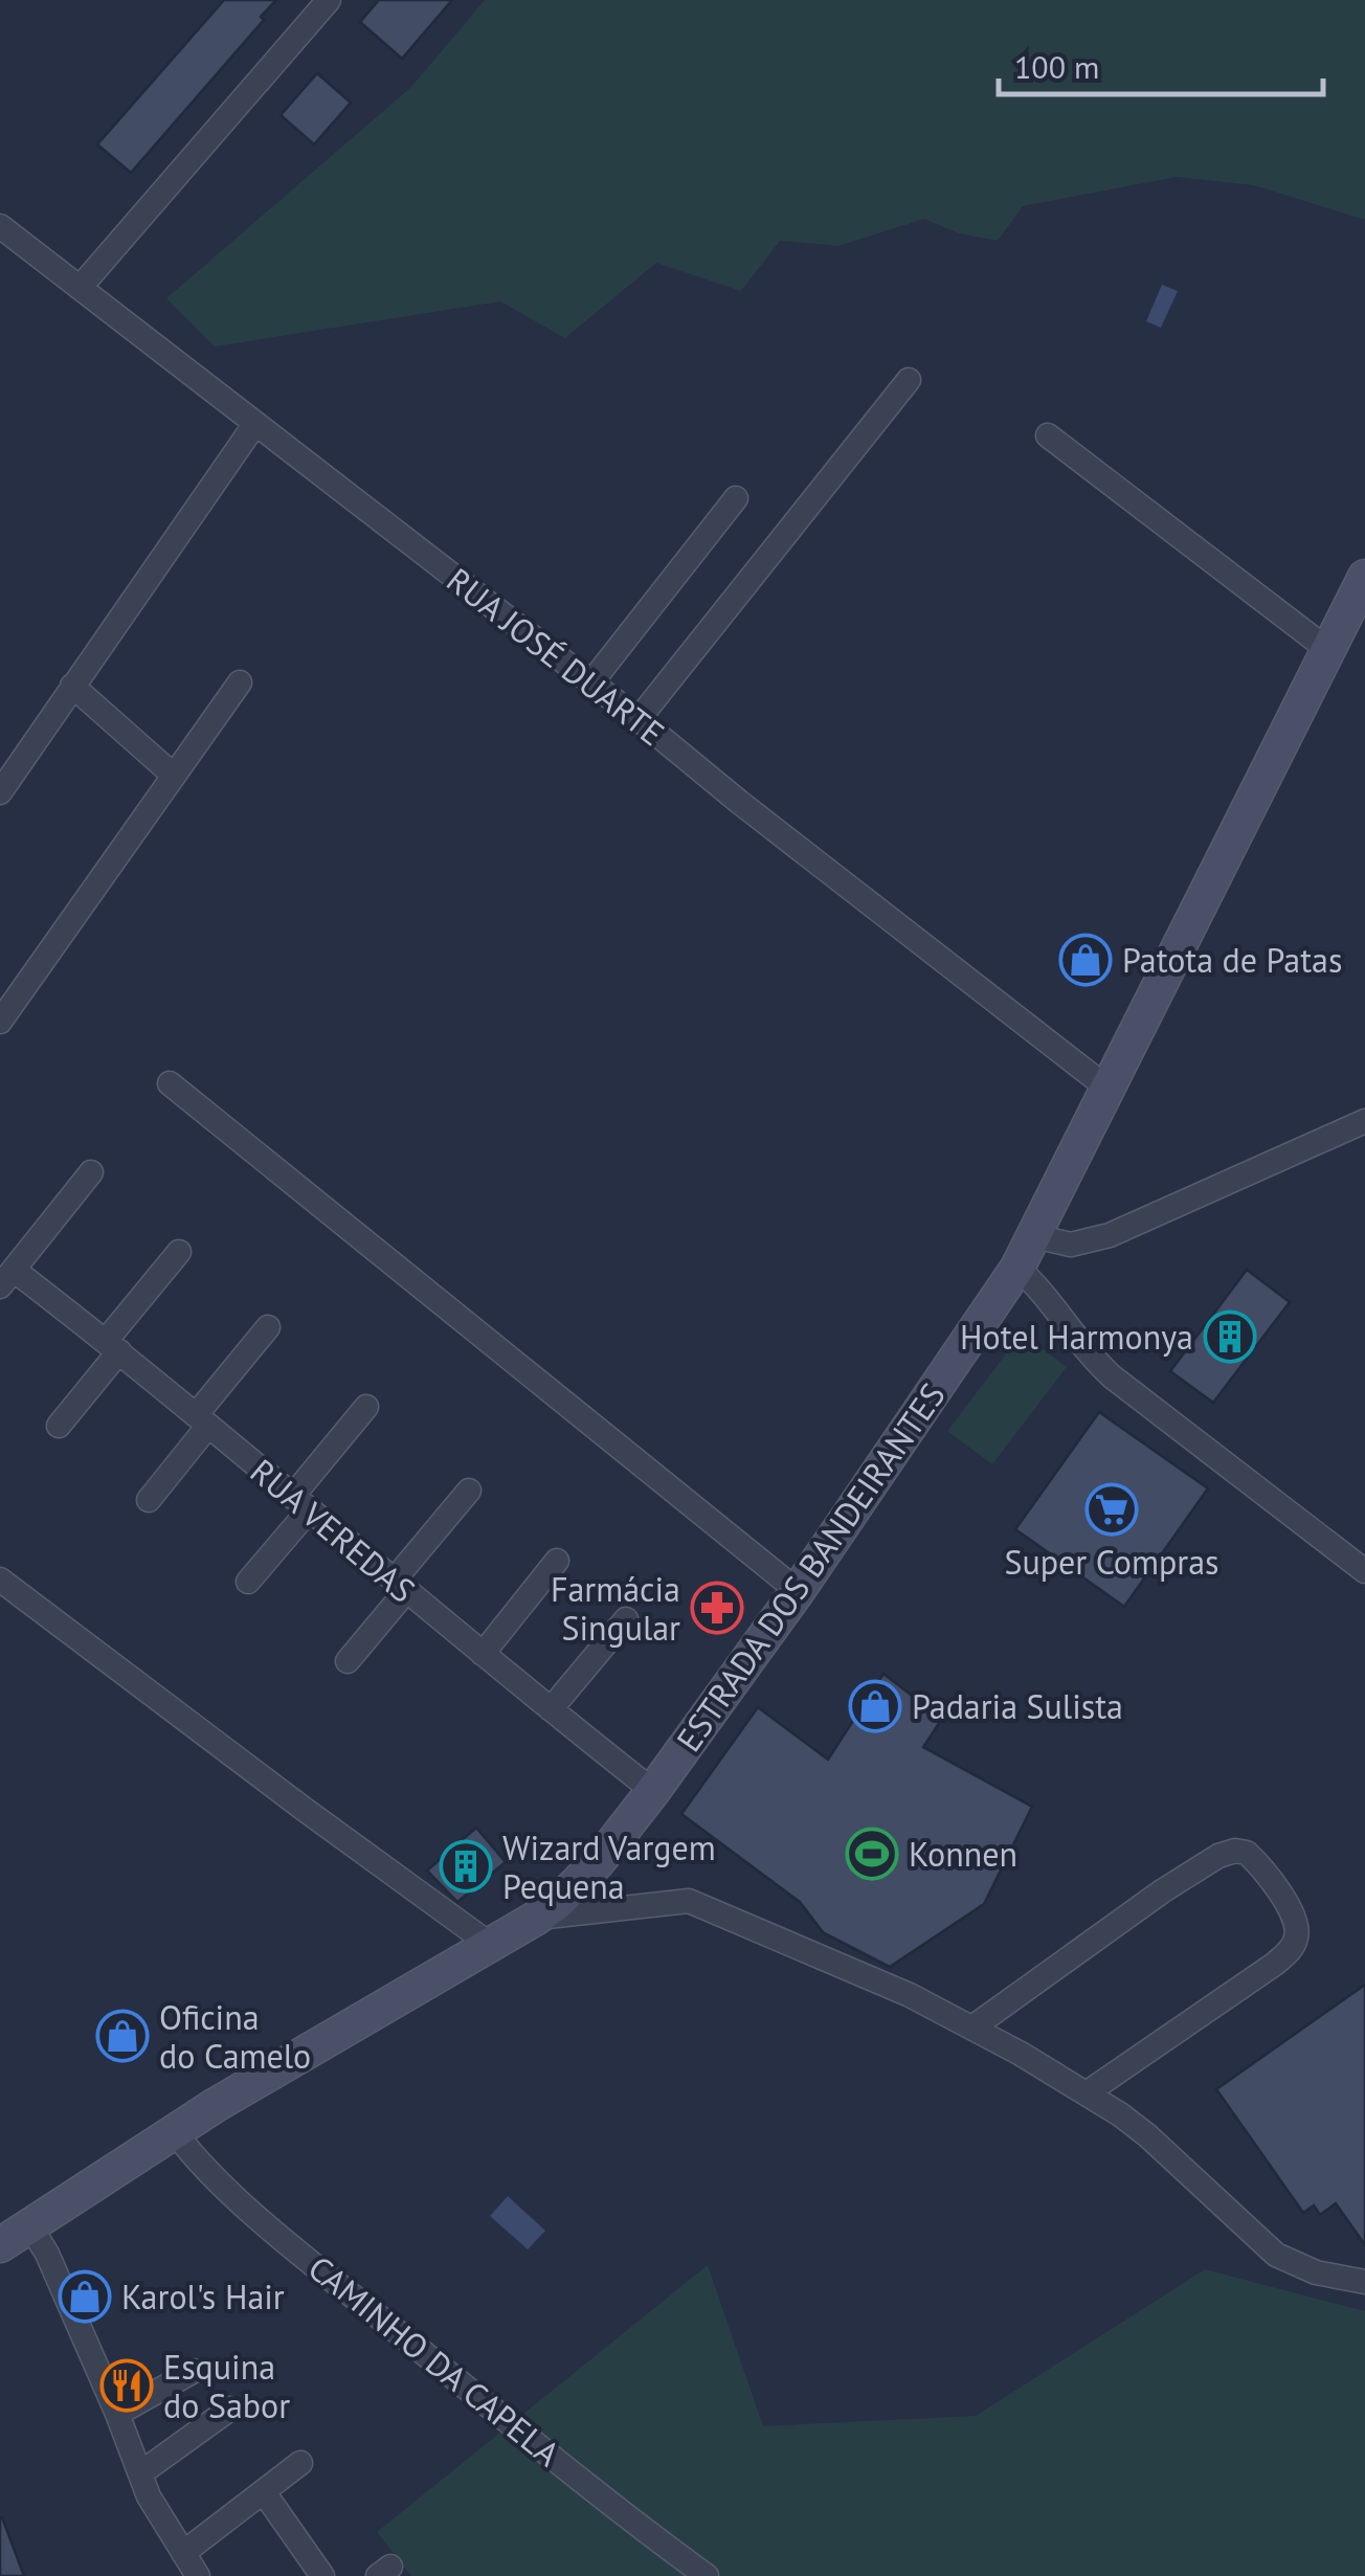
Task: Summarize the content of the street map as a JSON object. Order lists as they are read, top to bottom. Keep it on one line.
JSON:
{"streets":{"main road":["ESTRADA DOS BANDEIRANTES"],"street":["RUA JOSÉ DUARTE","RUA VEREDAS","CAMINHO DA CAPELA"]},"crossings":[["RUA JOSÉ DUARTE","ESTRADA DOS BANDEIRANTES"],["RUA VEREDAS","ESTRADA DOS BANDEIRANTES"],["ESTRADA DOS BANDEIRANTES","CAMINHO DA CAPELA"]],"places":{"shop":["Patota de Patas","Padaria Sulista","Oficina do Camelo","Karol's Hair"],"building":["Hotel Harmonya","Wizard Vargem Pequena"],"supermarket":["Super Compras"],"pharmacy":["Farmácia Singular"],"sports":["Konnen"],"restaurant":["Esquina do Sabor"]},"scale_bar":"100 m"}
